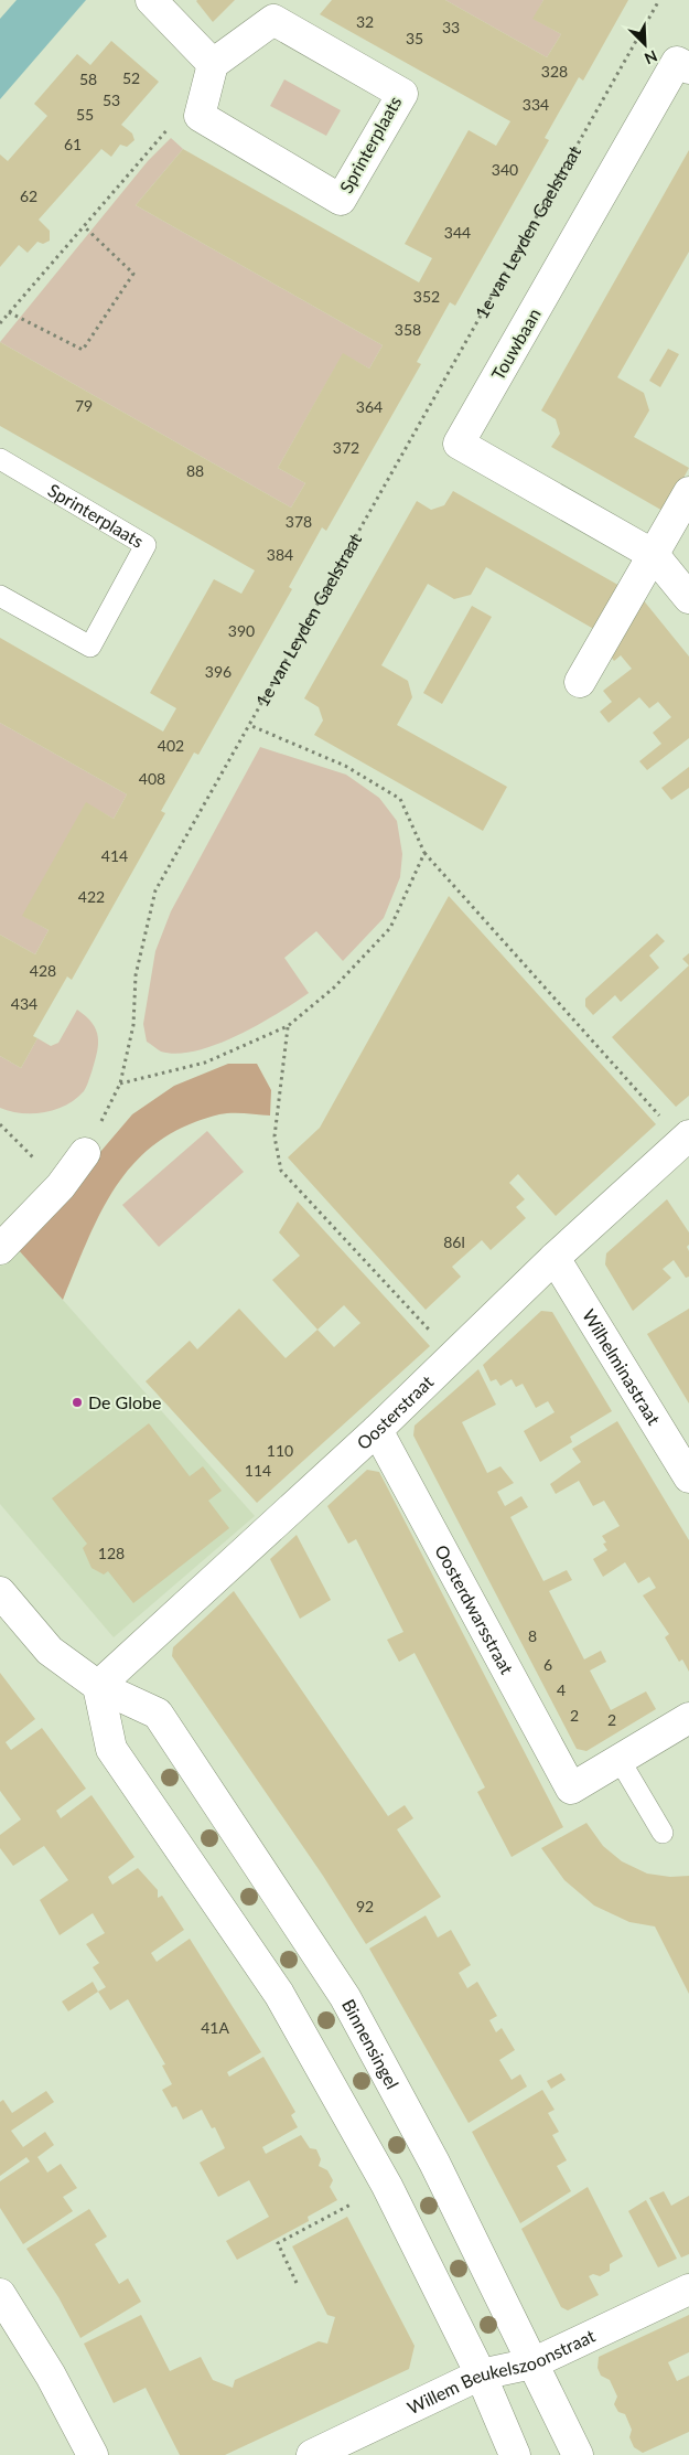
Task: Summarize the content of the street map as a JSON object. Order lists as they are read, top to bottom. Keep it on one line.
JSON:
{"streets":{"street":["Sprinterplaats","Touwbaan","Wilhelminastraat","Oosterstraat","Oosterdwarsstraat","Binnensingel","Willem Beukelszoonstraat"],"path":["1e van Leyden Gaelstraat"]},"crossings":[["Wilhelminastraat","Oosterstraat"],["Oosterstraat","Oosterdwarsstraat"],["Oosterstraat","Binnensingel"],["Binnensingel","Willem Beukelszoonstraat"]],"places":["De Globe"],"house_numbers":["32","33","35","328","52","58","53","334","55","61","340","62","344","352","358","79","364","372","88","378","384","390","396","402","408","414","422","428","434","86l","110","114","128","8","6","4","2","2","92","41A"],"north":"bottom right"}
